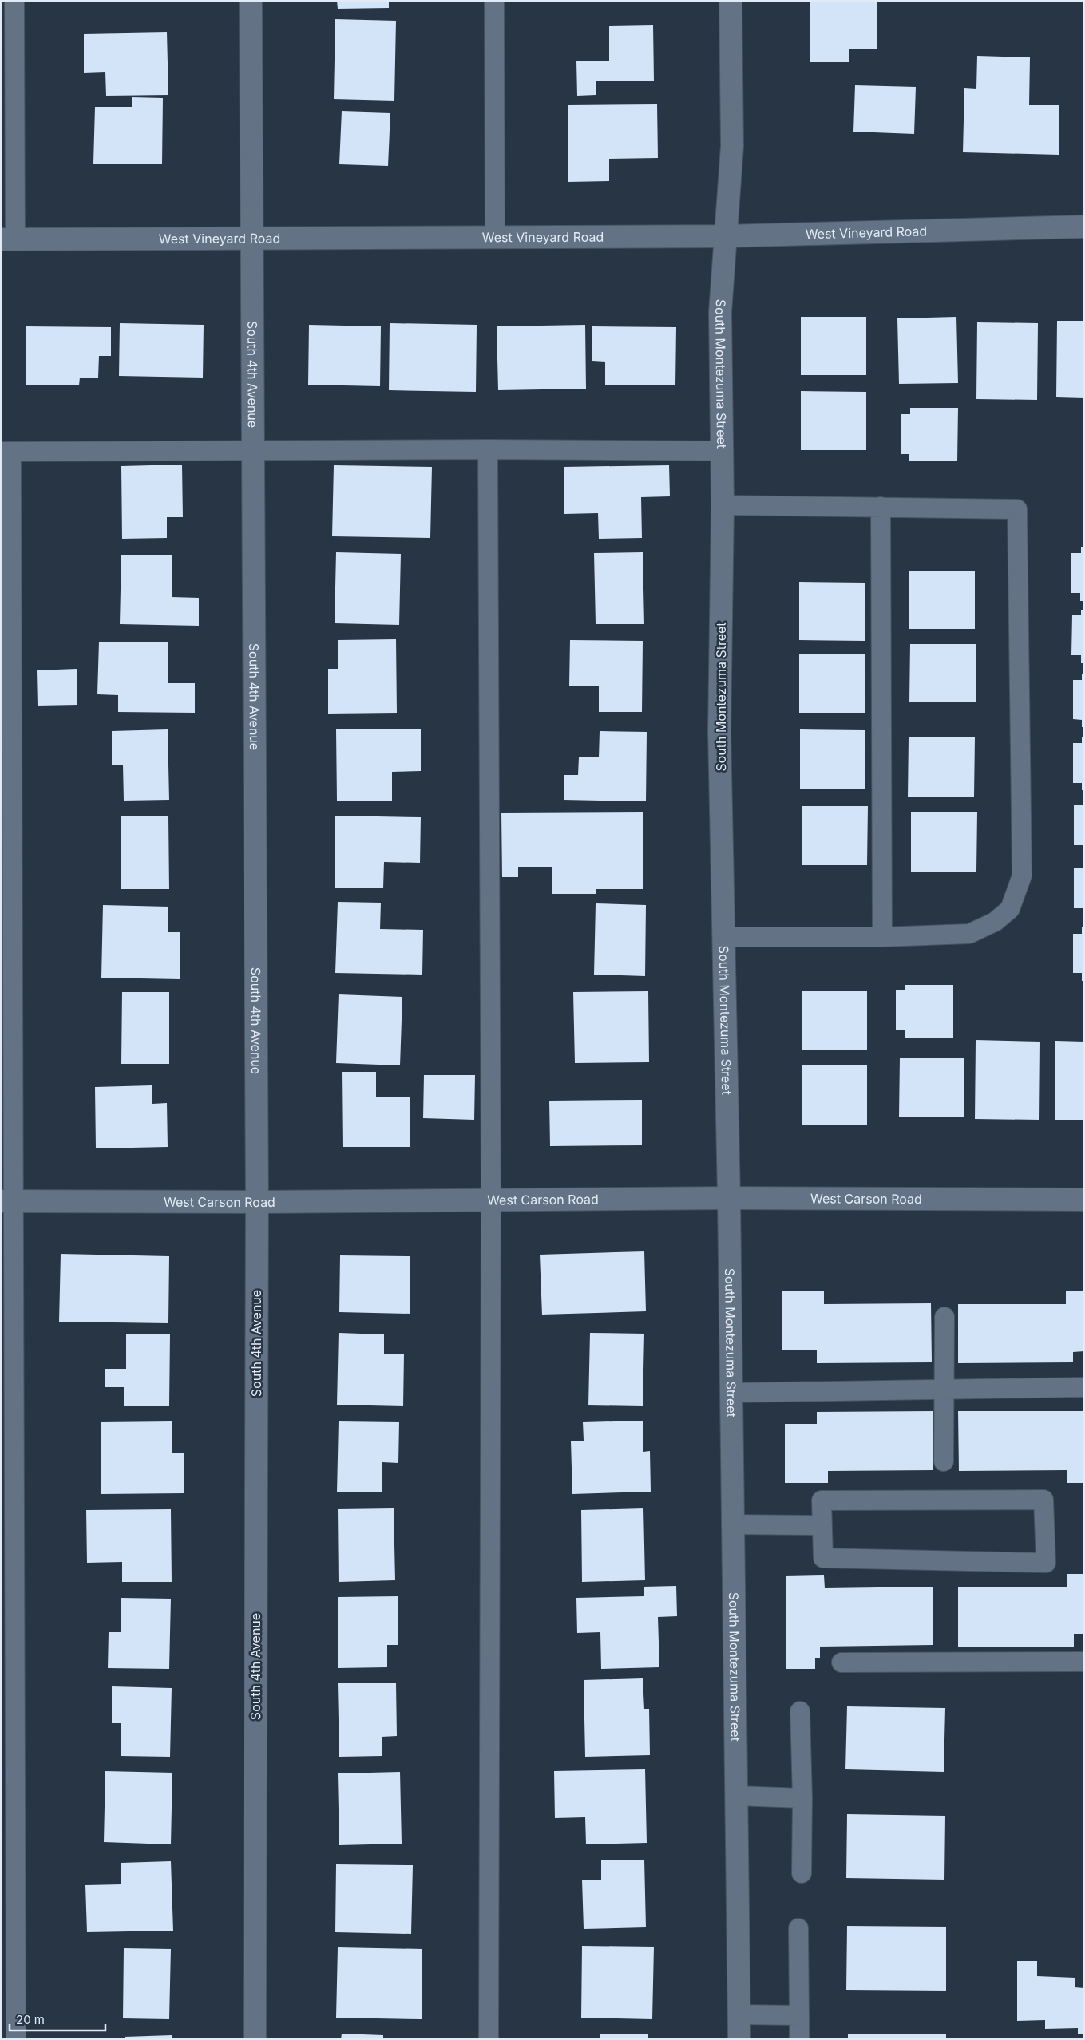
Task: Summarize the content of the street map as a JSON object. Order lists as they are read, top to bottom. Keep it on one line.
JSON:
{"streets":{"street":["West Vineyard Road","South 4th Avenue","South Montezuma Street","West Carson Road"]},"crossings":[["West Vineyard Road","South 4th Avenue"],["West Vineyard Road","South Montezuma Street"],["South 4th Avenue","West Carson Road"],["South Montezuma Street","West Carson Road"]],"scale_bar":"20 m"}
